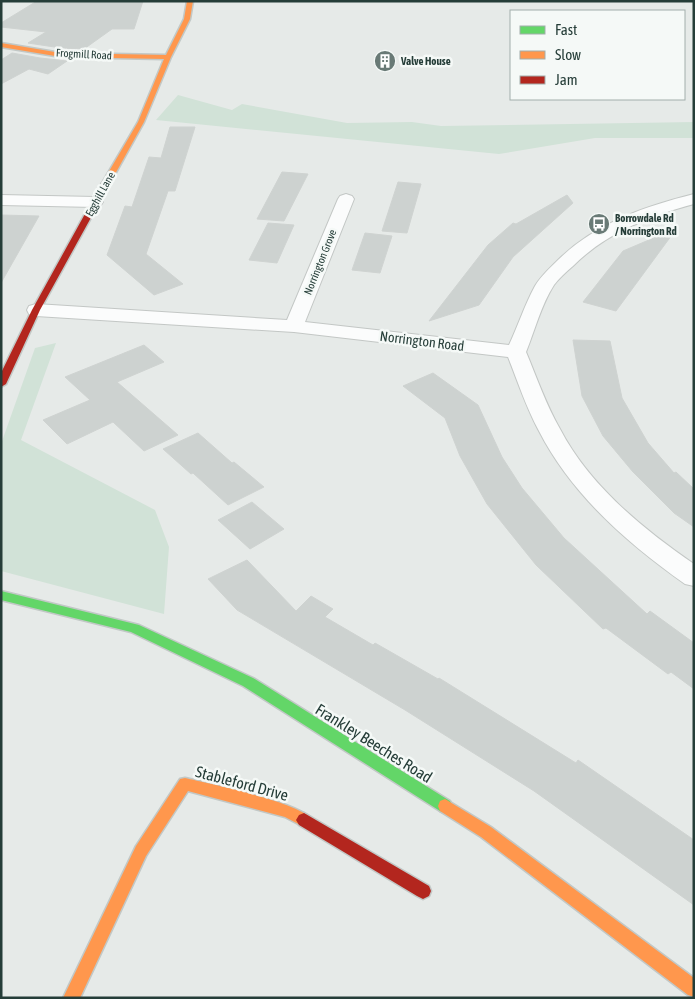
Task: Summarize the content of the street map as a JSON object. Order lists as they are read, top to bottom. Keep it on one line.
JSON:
{"streets":{"street":["Frogmill Road","Egghill Lane","Norrington Grove","Norrington Road","Frankley Beeches Road","Stableford Drive"]},"crossings":[["Frogmill Road","Egghill Lane"],["Egghill Lane","Norrington Road"],["Norrington Grove","Norrington Road"]],"places":{"building":["Valve House"],"bus stop":["Borrowdale Rd / Norrington Rd"]},"legend":["Fast","Slow","Jam"]}
